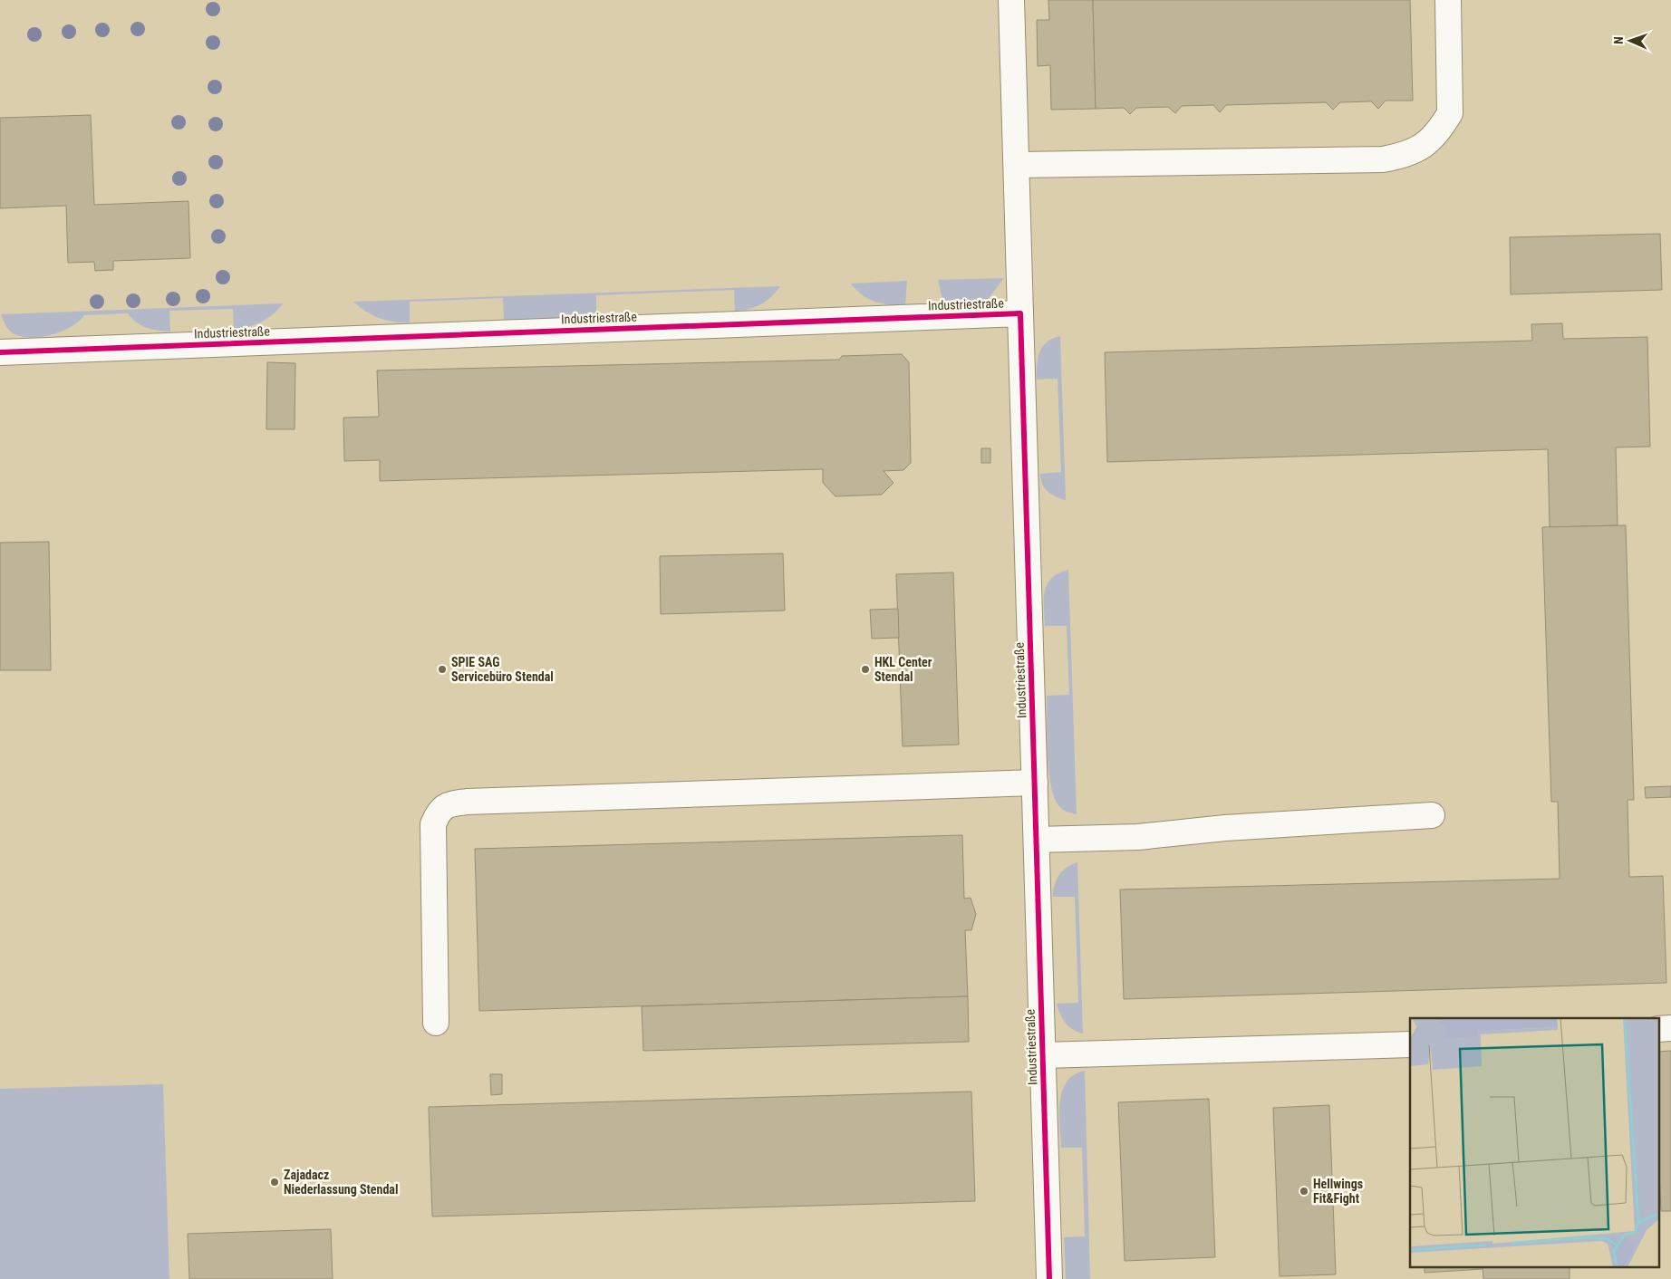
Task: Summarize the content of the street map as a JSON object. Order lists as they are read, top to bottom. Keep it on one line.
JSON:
{"streets":{"street":["Industriestraße"]},"places":["SPIE SAG Servicebüro Stendal","HKL Center Stendal","Zajadacz Niederlassung Stendal","Hellwings Fit&Fight"],"north":"left"}
